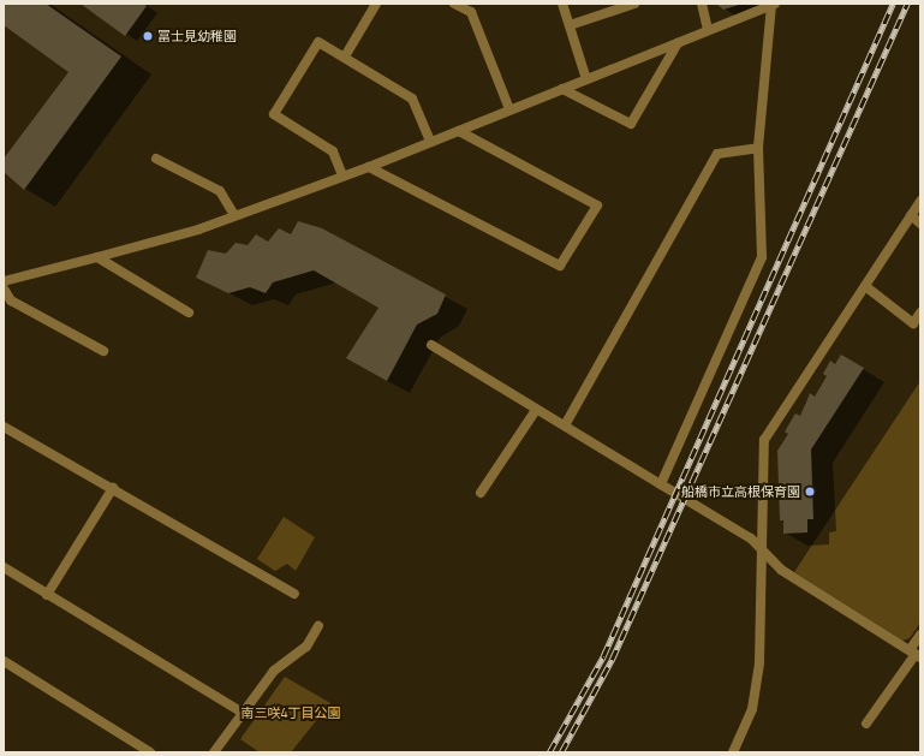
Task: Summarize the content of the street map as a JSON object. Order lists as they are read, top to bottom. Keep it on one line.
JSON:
{"parks":["南三咲4丁目公園"],"places":["冨士見幼稚園","船橋市立高根保育園"]}
